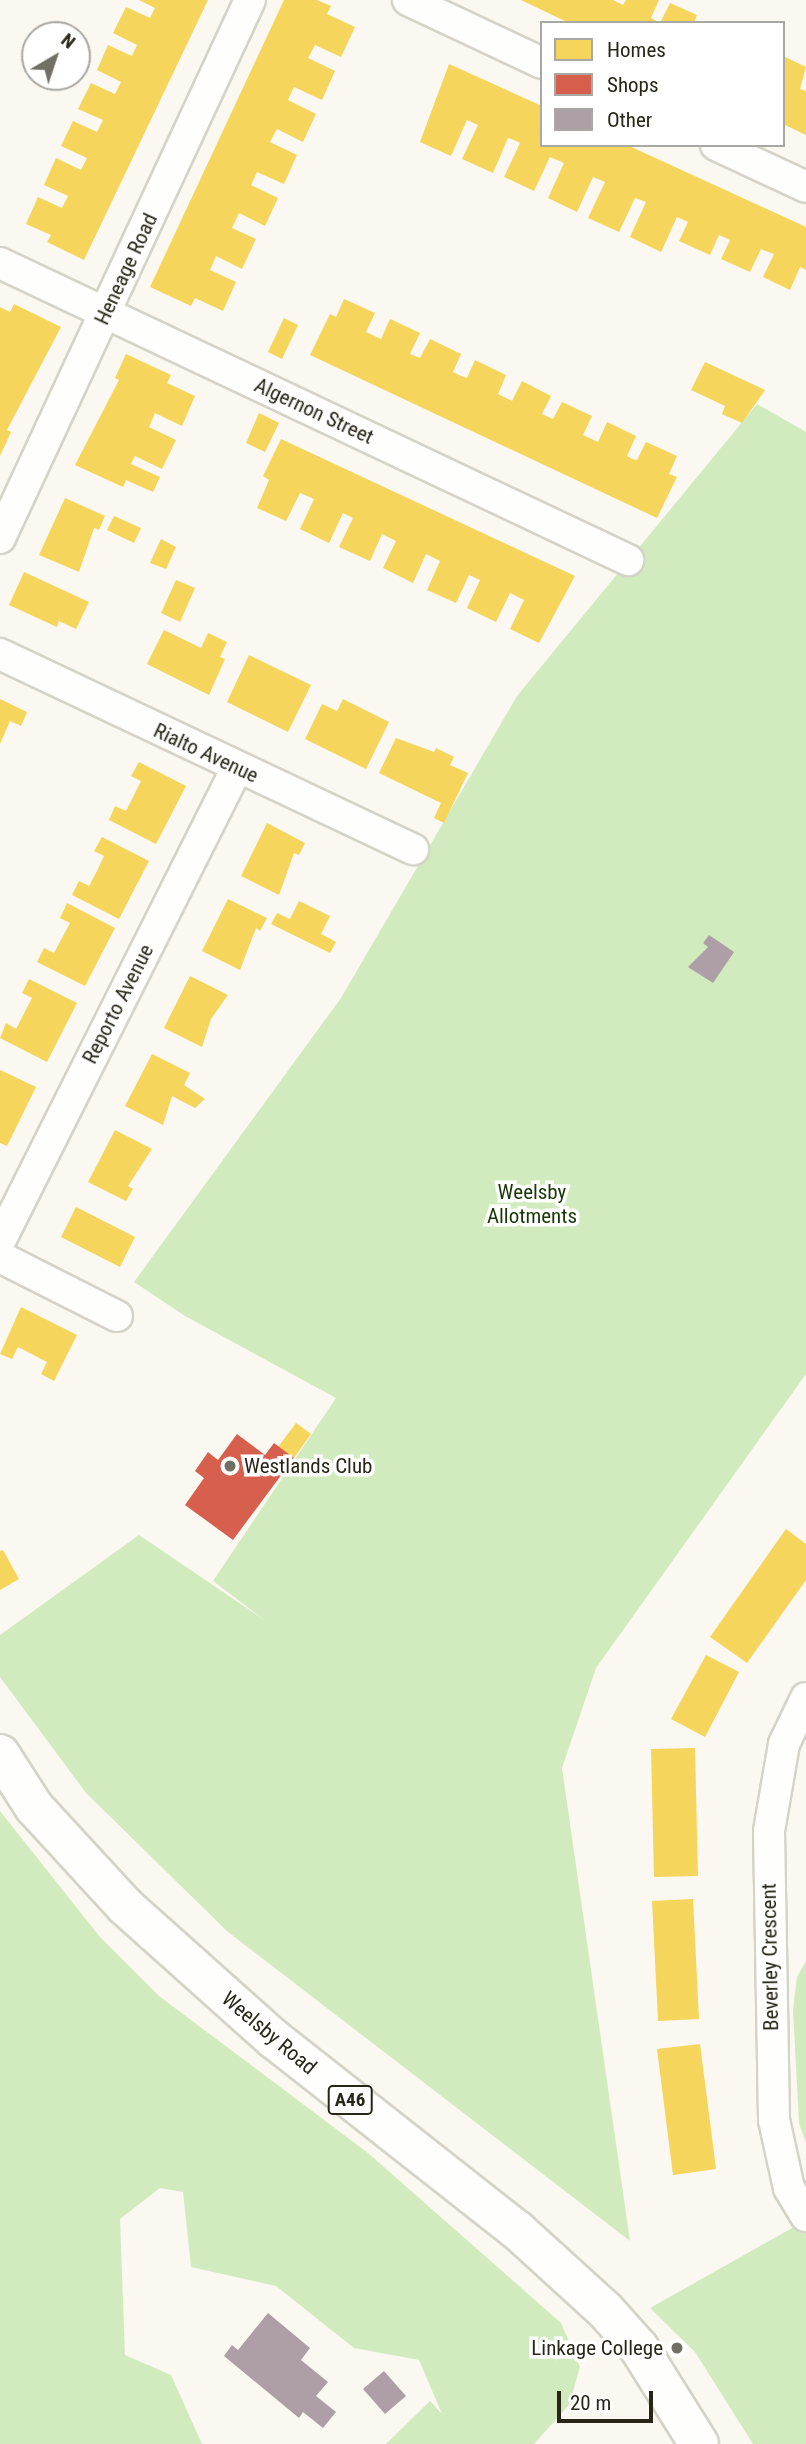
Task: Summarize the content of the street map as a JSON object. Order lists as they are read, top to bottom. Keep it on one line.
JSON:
{"streets":{"main road":["Weelsby Road","A46"],"street":["Heneage Road","Algernon Street","Rialto Avenue","Reporto Avenue","Beverley Crescent"]},"crossings":[["Heneage Road","Algernon Street"],["Rialto Avenue","Reporto Avenue"]],"parks":["Weelsby Allotments"],"places":["Westlands Club","Linkage College"],"legend":["Homes","Shops","Other"],"scale_bar":"20 m","north":"top right"}
